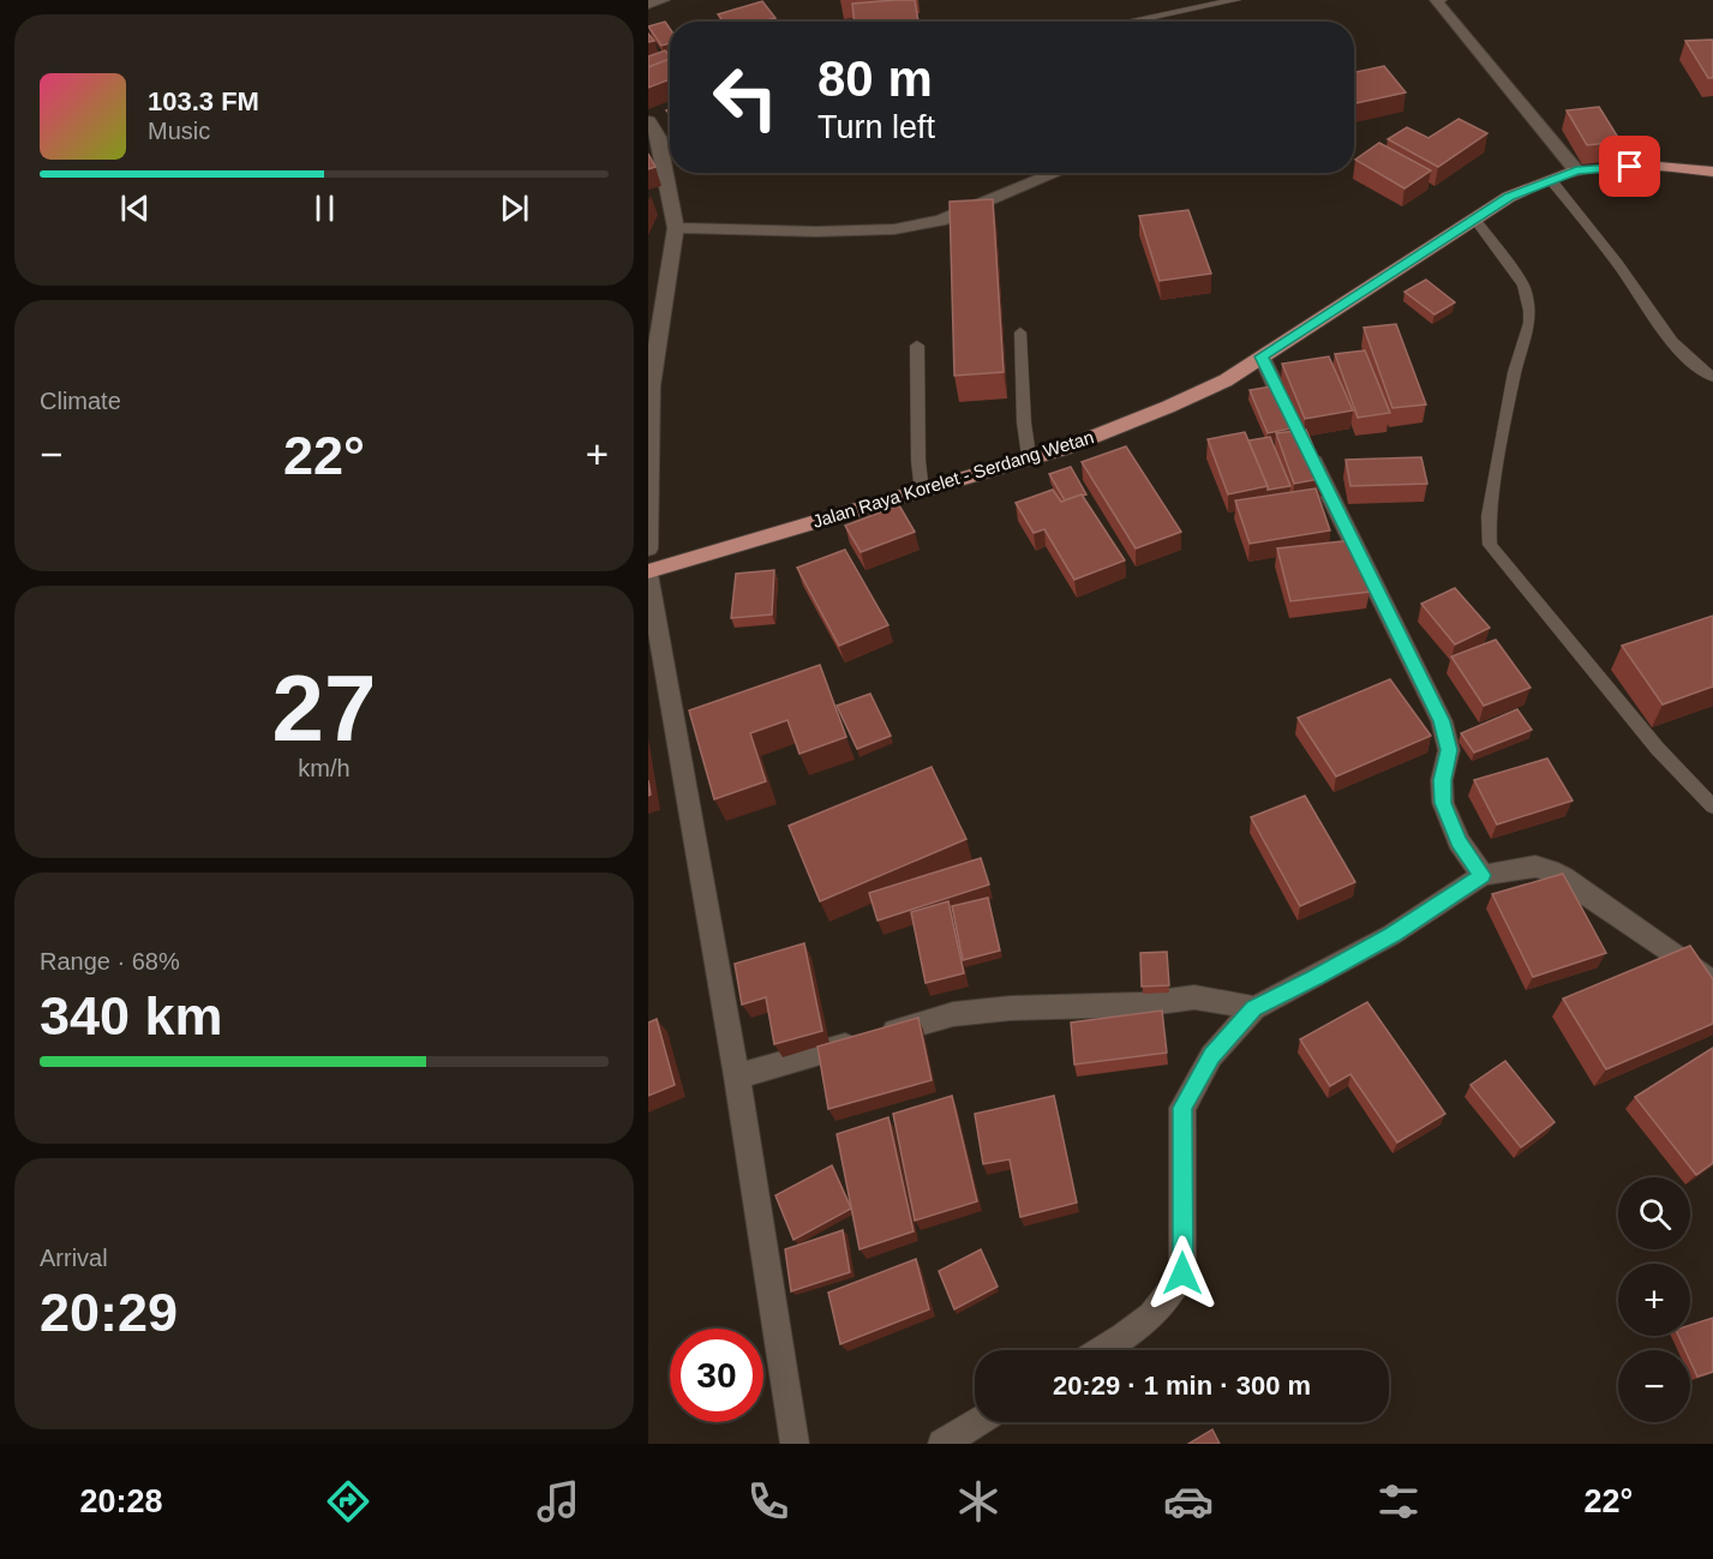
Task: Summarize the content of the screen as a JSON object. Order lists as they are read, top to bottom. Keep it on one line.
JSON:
{"streets":{"main road":["Jalan Raya Korelet - Serdang Wetan"]},"page":{"turn":["80 m","Turn left"],"song":["103.3 FM","Music"],"tile":["Climate",["27","km/h"],["Range · 68%","340 km"],["Arrival","20:29"]],"heat":["−","22°","+"],"map_buttons":["+","−"],"limit":"30","trip":"20:29 · 1 min · 300 m","tabs":["20:28","22°"]}}
